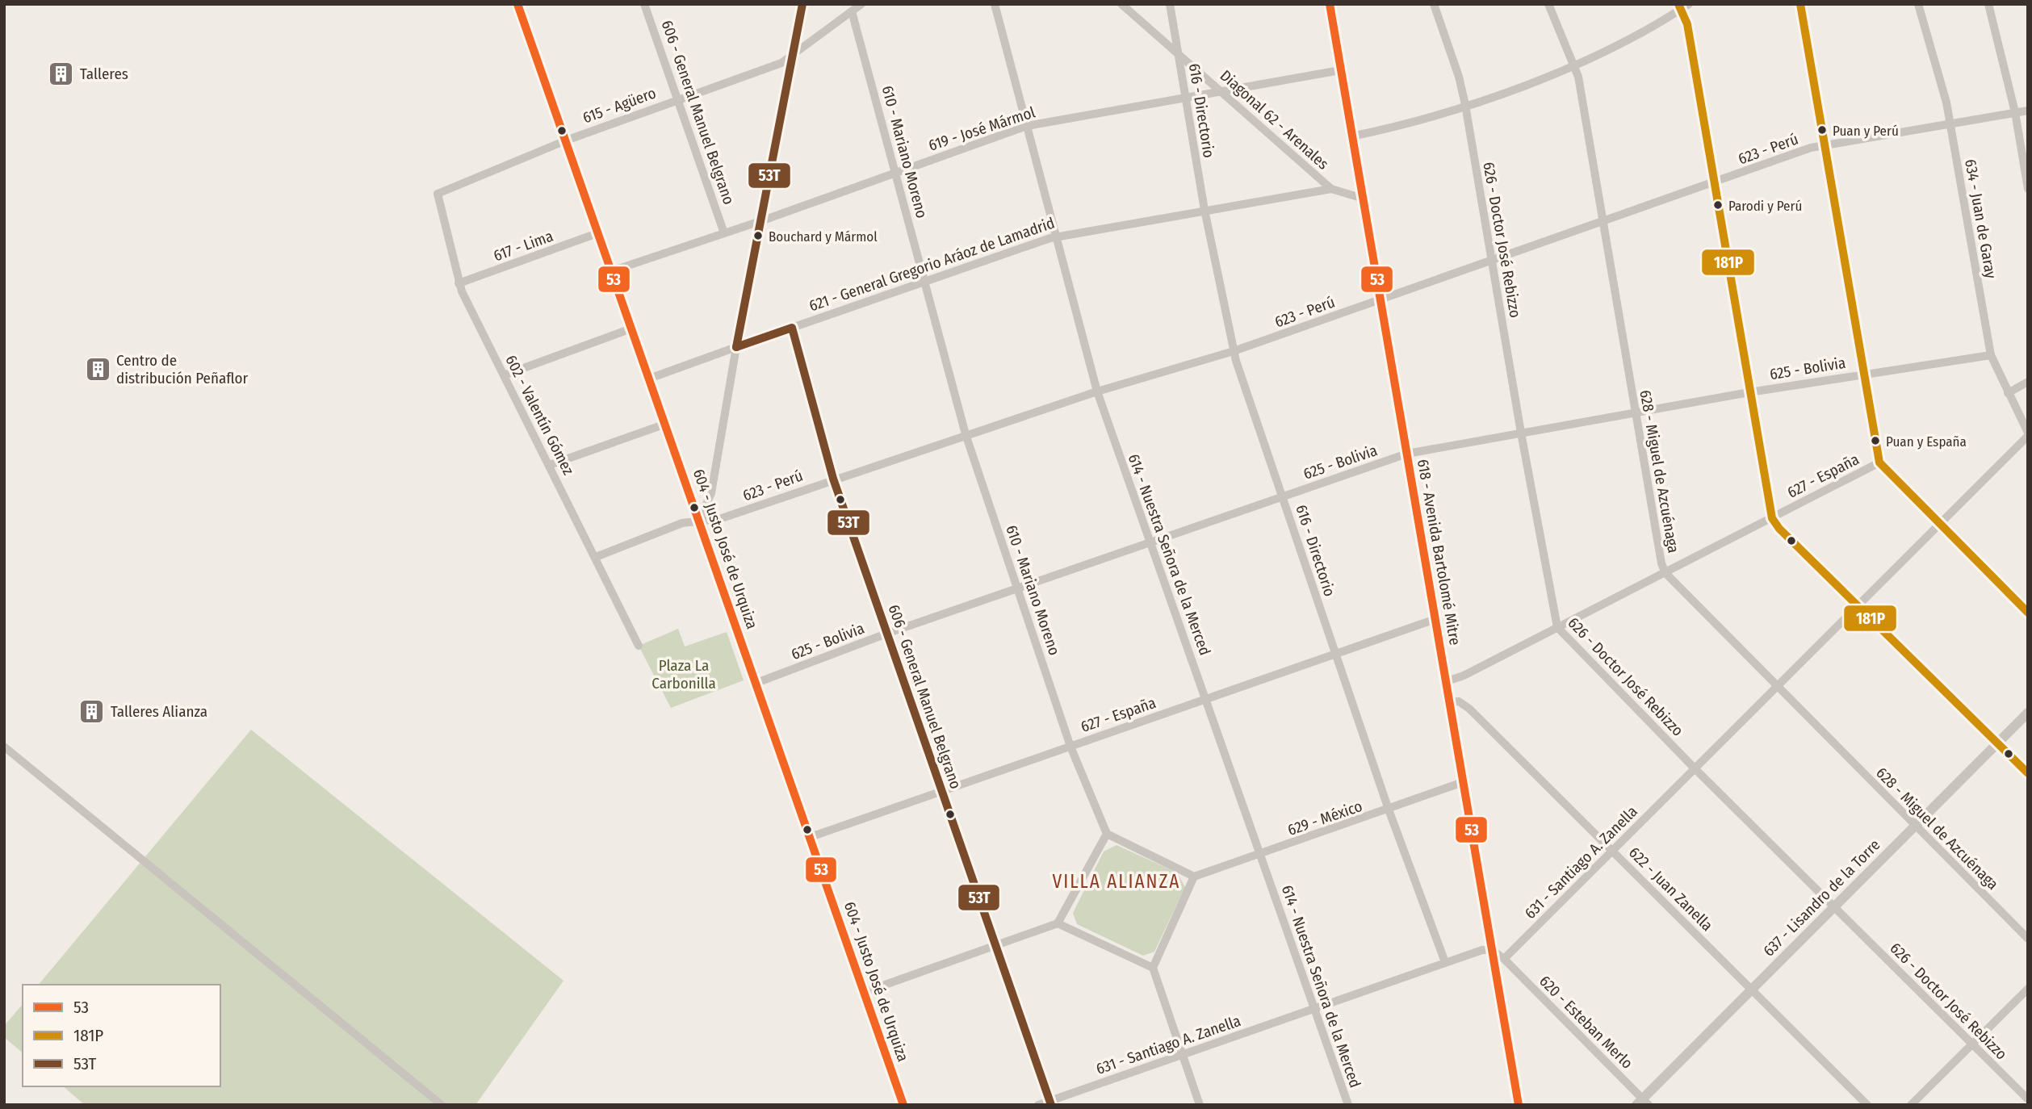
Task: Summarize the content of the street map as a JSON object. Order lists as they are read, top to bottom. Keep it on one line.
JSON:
{"streets":{"main road":["604 - Justo José de Urquiza","618 - Avenida Bartolomé Mitre"],"street":["615 - Agüero","616 - Directorio","606 - General Manuel Belgrano","Diagonal 62 - Arenales","619 - José Mármol","623 - Perú","610 - Mariano Moreno","634 - Juan de Garay","626 - Doctor José Rebizzo","617 - Lima","621 - General Gregorio Aráoz de Lamadrid","625 - Bolivia","602 - Valentín Gómez","628 - Miguel de Azcuénaga","627 - España","614 - Nuestra Señora de la Merced","629 - México","631 - Santiago A. Zanella","622 - Juan Zanella","637 - Lisandro de la Torre","620 - Esteban Merlo"]},"crossings":[["615 - Agüero","606 - General Manuel Belgrano"],["615 - Agüero","610 - Mariano Moreno"],["615 - Agüero","602 - Valentín Gómez"],["615 - Agüero","604 - Justo José de Urquiza"],["616 - Directorio","Diagonal 62 - Arenales"],["616 - Directorio","619 - José Mármol"],["616 - Directorio","623 - Perú"],["616 - Directorio","621 - General Gregorio Aráoz de Lamadrid"],["616 - Directorio","625 - Bolivia"],["616 - Directorio","627 - España"],["616 - Directorio","629 - México"],["616 - Directorio","631 - Santiago A. Zanella"],["606 - General Manuel Belgrano","619 - José Mármol"],["606 - General Manuel Belgrano","623 - Perú"],["606 - General Manuel Belgrano","621 - General Gregorio Aráoz de Lamadrid"],["606 - General Manuel Belgrano","625 - Bolivia"],["606 - General Manuel Belgrano","627 - España"],["606 - General Manuel Belgrano","631 - Santiago A. Zanella"],["Diagonal 62 - Arenales","619 - José Mármol"],["Diagonal 62 - Arenales","621 - General Gregorio Aráoz de Lamadrid"],["619 - José Mármol","610 - Mariano Moreno"],["619 - José Mármol","604 - Justo José de Urquiza"],["619 - José Mármol","618 - Avenida Bartolomé Mitre"],["619 - José Mármol","614 - Nuestra Señora de la Merced"],["623 - Perú","610 - Mariano Moreno"],["623 - Perú","634 - Juan de Garay"],["623 - Perú","626 - Doctor José Rebizzo"],["623 - Perú","602 - Valentín Gómez"],["623 - Perú","628 - Miguel de Azcuénaga"],["623 - Perú","604 - Justo José de Urquiza"],["623 - Perú","618 - Avenida Bartolomé Mitre"],["623 - Perú","614 - Nuestra Señora de la Merced"],["610 - Mariano Moreno","621 - General Gregorio Aráoz de Lamadrid"],["610 - Mariano Moreno","625 - Bolivia"],["610 - Mariano Moreno","627 - España"],["634 - Juan de Garay","625 - Bolivia"],["634 - Juan de Garay","631 - Santiago A. Zanella"],["626 - Doctor José Rebizzo","625 - Bolivia"],["626 - Doctor José Rebizzo","627 - España"],["626 - Doctor José Rebizzo","631 - Santiago A. Zanella"],["626 - Doctor José Rebizzo","637 - Lisandro de la Torre"],["617 - Lima","602 - Valentín Gómez"],["617 - Lima","604 - Justo José de Urquiza"],["621 - General Gregorio Aráoz de Lamadrid","604 - Justo José de Urquiza"],["621 - General Gregorio Aráoz de Lamadrid","618 - Avenida Bartolomé Mitre"],["621 - General Gregorio Aráoz de Lamadrid","614 - Nuestra Señora de la Merced"],["625 - Bolivia","628 - Miguel de Azcuénaga"],["625 - Bolivia","604 - Justo José de Urquiza"],["625 - Bolivia","618 - Avenida Bartolomé Mitre"],["625 - Bolivia","614 - Nuestra Señora de la Merced"],["628 - Miguel de Azcuénaga","627 - España"],["628 - Miguel de Azcuénaga","631 - Santiago A. Zanella"],["628 - Miguel de Azcuénaga","637 - Lisandro de la Torre"],["627 - España","604 - Justo José de Urquiza"],["627 - España","618 - Avenida Bartolomé Mitre"],["627 - España","614 - Nuestra Señora de la Merced"],["618 - Avenida Bartolomé Mitre","629 - México"],["618 - Avenida Bartolomé Mitre","631 - Santiago A. Zanella"],["618 - Avenida Bartolomé Mitre","622 - Juan Zanella"],["614 - Nuestra Señora de la Merced","629 - México"],["614 - Nuestra Señora de la Merced","631 - Santiago A. Zanella"],["631 - Santiago A. Zanella","622 - Juan Zanella"],["631 - Santiago A. Zanella","620 - Esteban Merlo"],["622 - Juan Zanella","637 - Lisandro de la Torre"],["637 - Lisandro de la Torre","620 - Esteban Merlo"]],"districts":["VILLA ALIANZA"],"parks":["Plaza La Carbonilla"],"places":{"building":["Talleres","Centro de distribución Peñaflor","Talleres Alianza"],"other":["Puan y Perú","Parodi y Perú","Bouchard y Mármol","Puan y España"]},"lines":["transit line 53","transit line 181P","transit line 53T"],"legend":["53","181P","53T"]}
